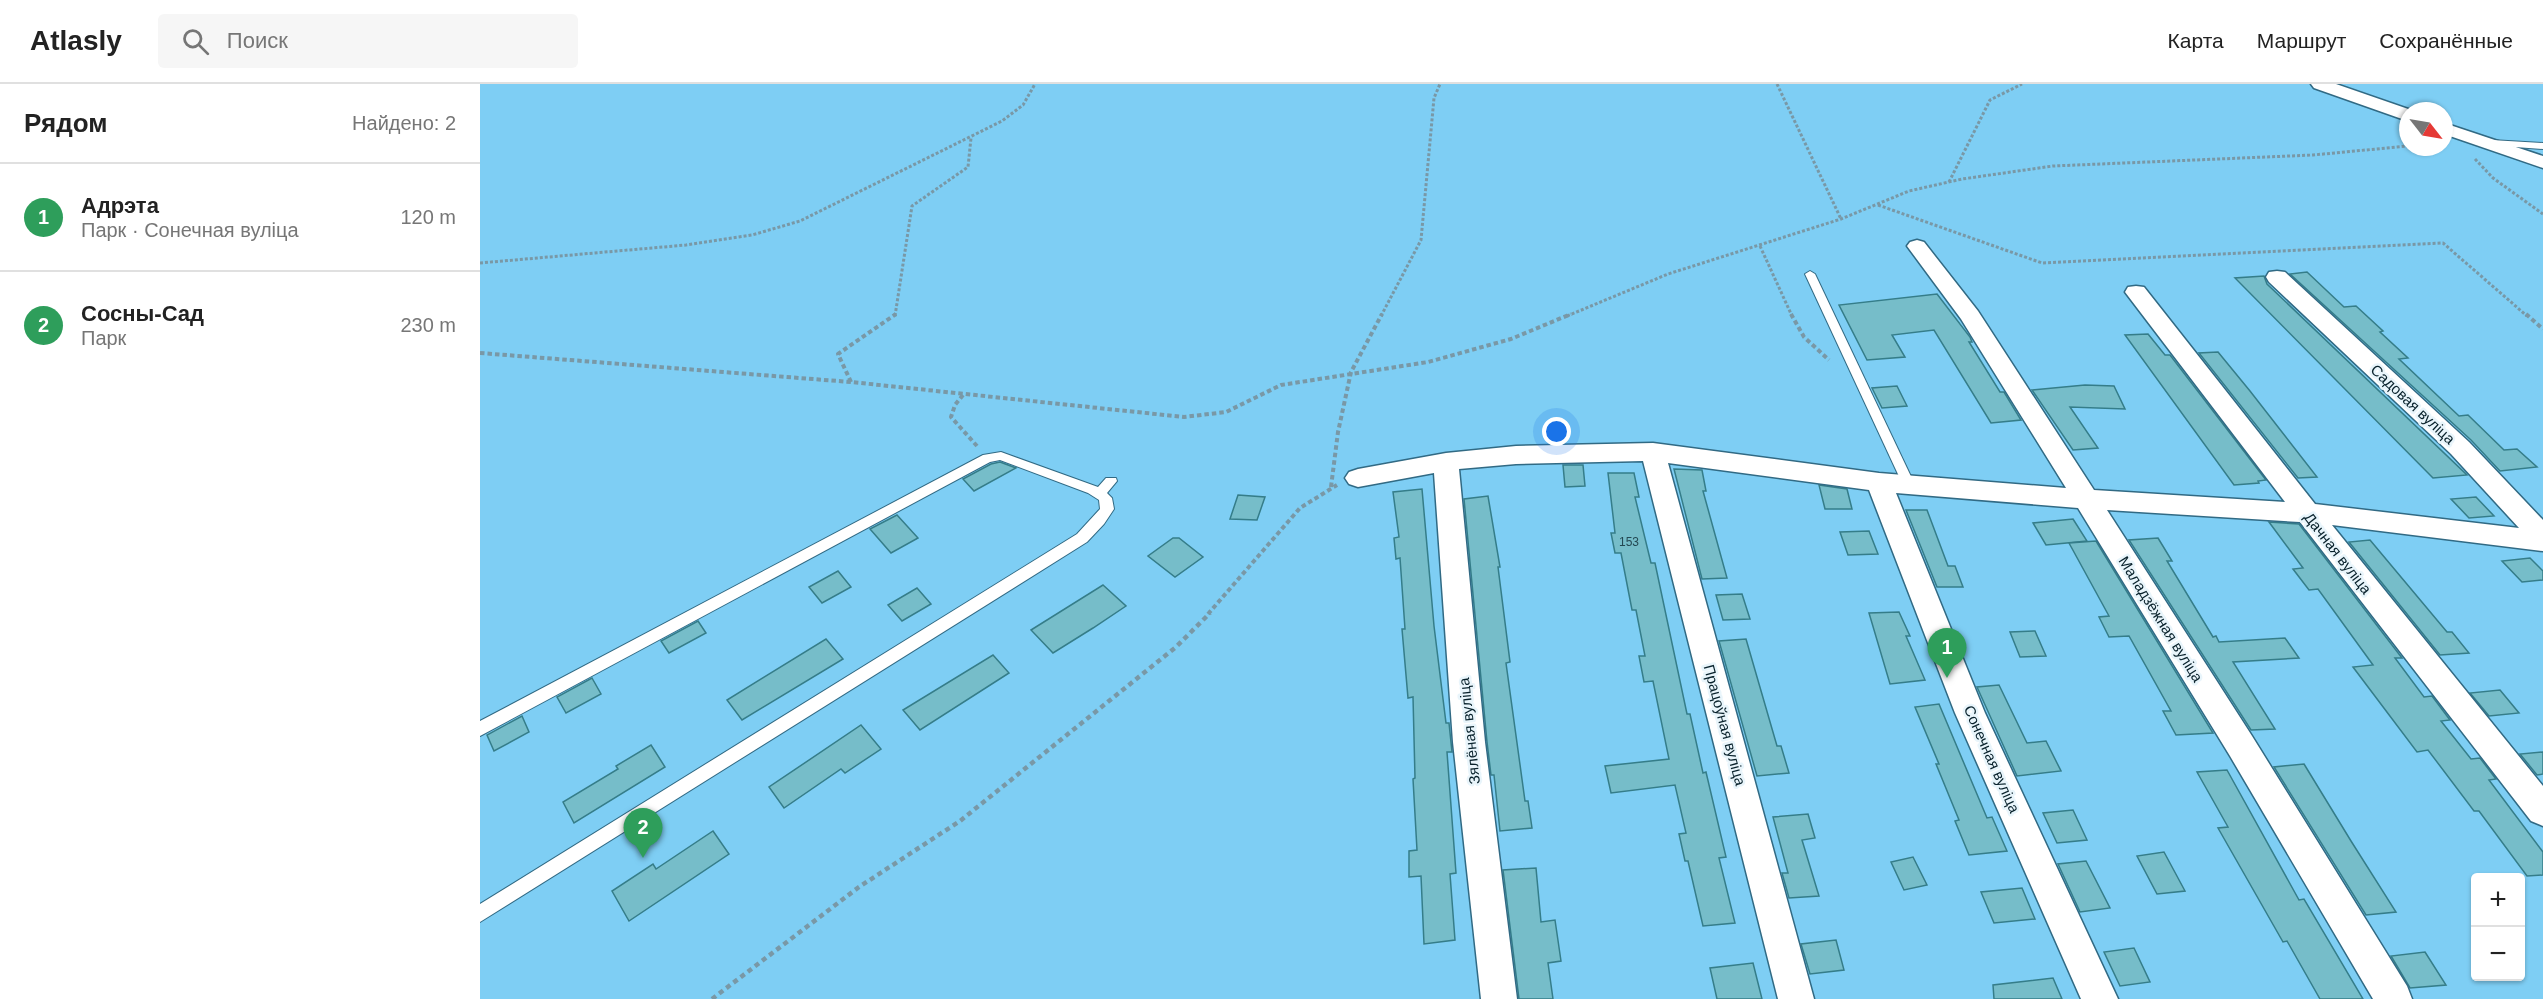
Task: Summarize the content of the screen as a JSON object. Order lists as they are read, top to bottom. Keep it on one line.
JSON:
{"streets":{"street":["Садовая вуліца","Дачная вуліца","Маладзёжная вуліца","Працоўная вуліца","Зялёная вуліца","Сонечная вуліца"]},"house_numbers":["153"],"north":"bottom right","page":{"header":"Atlasly","search":"Поиск","nav":["Карта","Маршрут","Сохранённые"],"heading":["Рядом","Найдено: 2"],"list":[{"mark":"1","name":"Адрэта","note":"Парк · Сонечная вуліца","value":"120 m"},{"mark":"2","name":"Сосны-Сад","note":"Парк","value":"230 m"}],"pins":["1","2"],"map_buttons":["+","−"]}}
